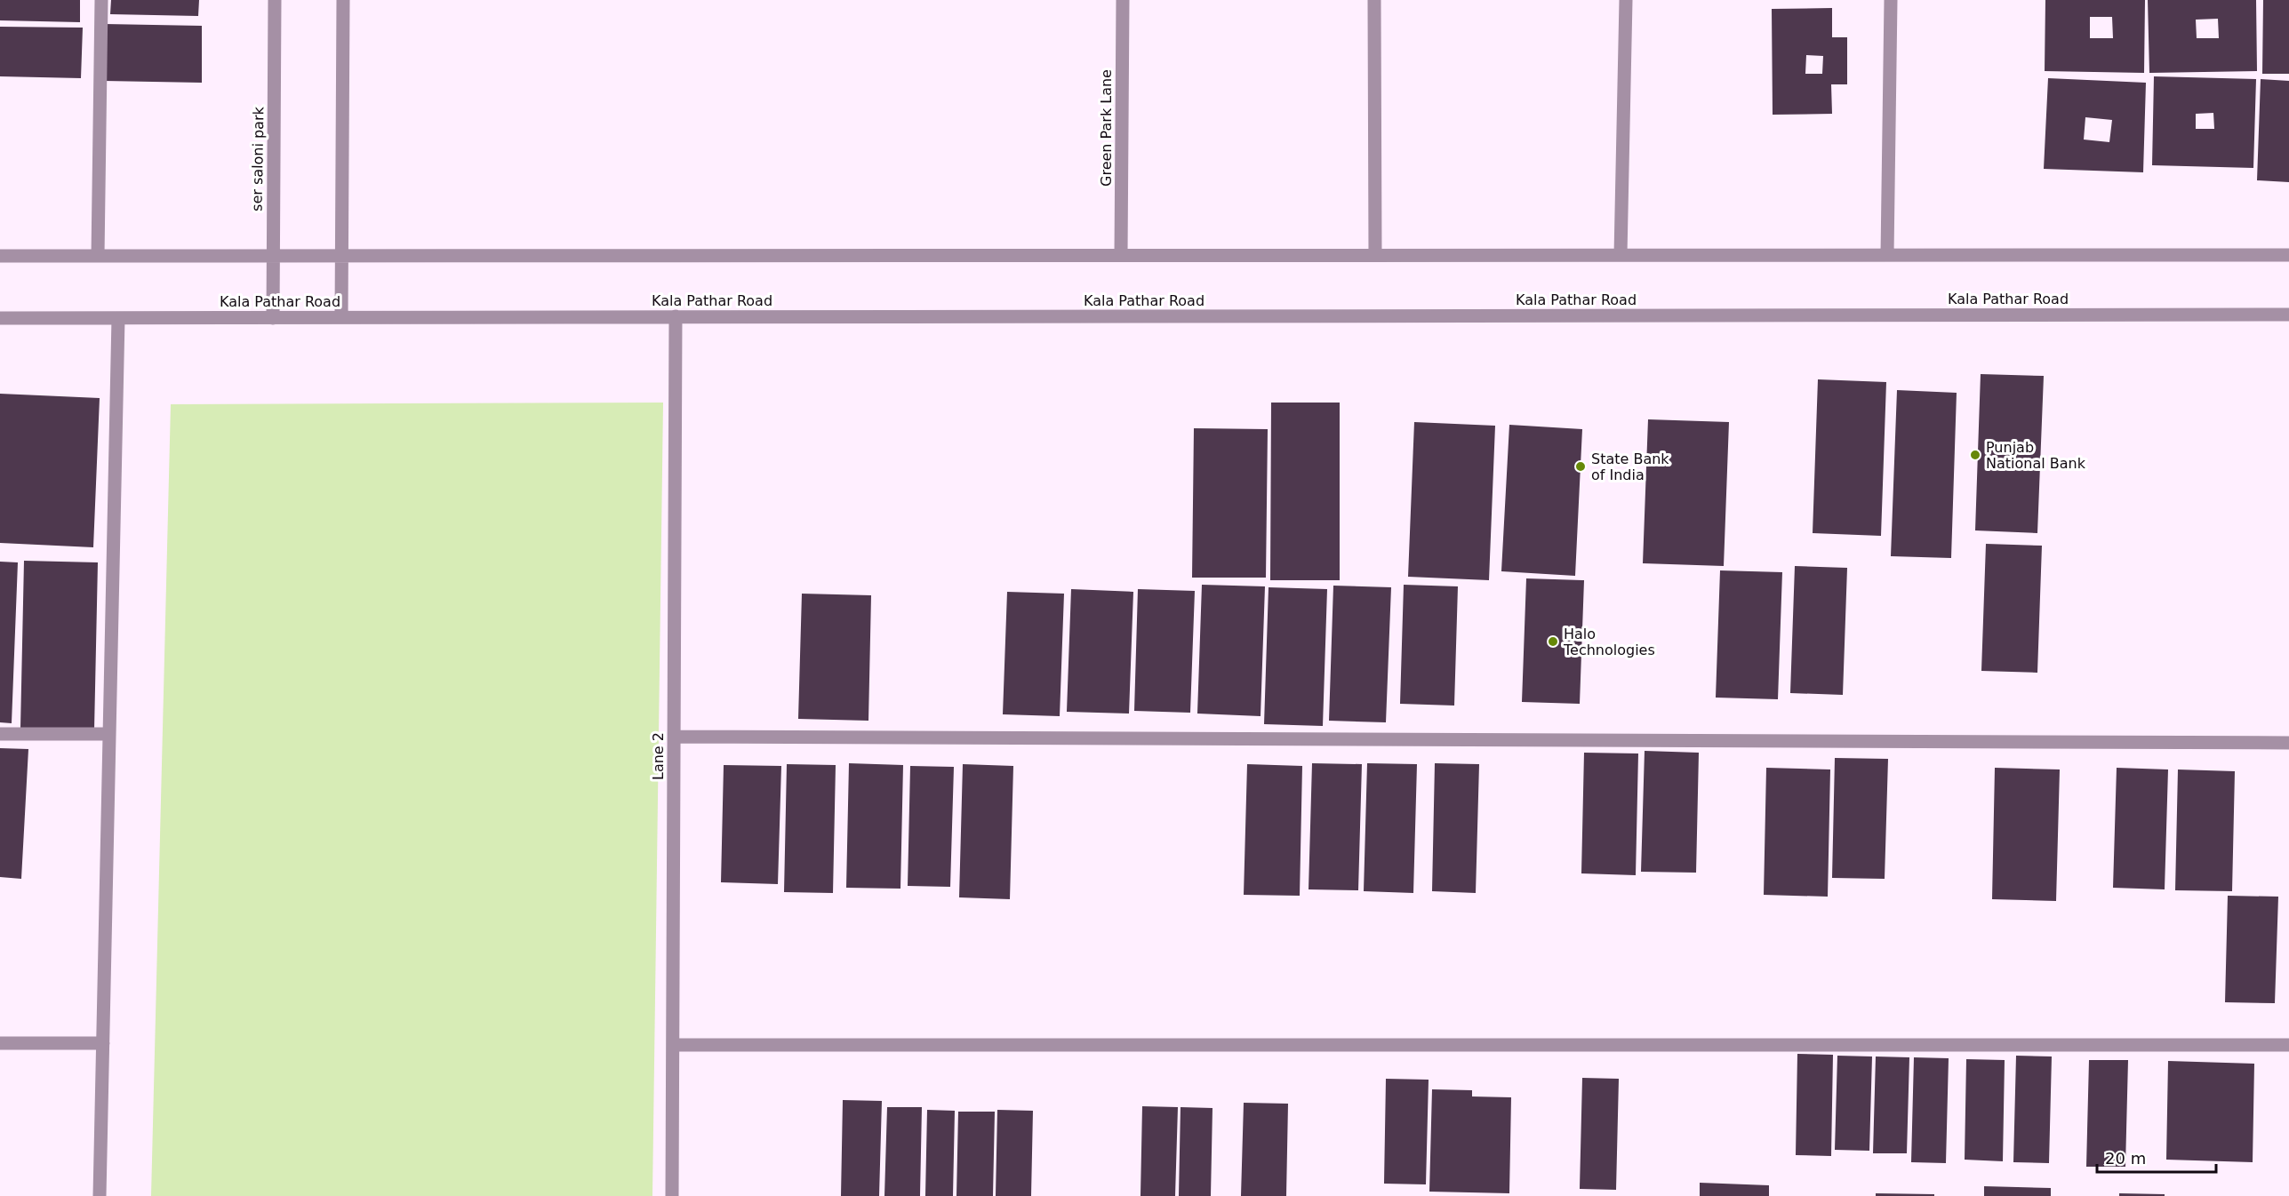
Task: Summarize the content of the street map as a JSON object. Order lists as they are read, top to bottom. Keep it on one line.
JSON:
{"streets":{"street":["Green Park Lane","ser saloni park","Kala Pathar Road","Lane 2"]},"crossings":[["ser saloni park","Kala Pathar Road"],["Kala Pathar Road","Lane 2"]],"places":["Punjab National Bank","State Bank of India","Halo Technologies"],"scale_bar":"20 m"}
